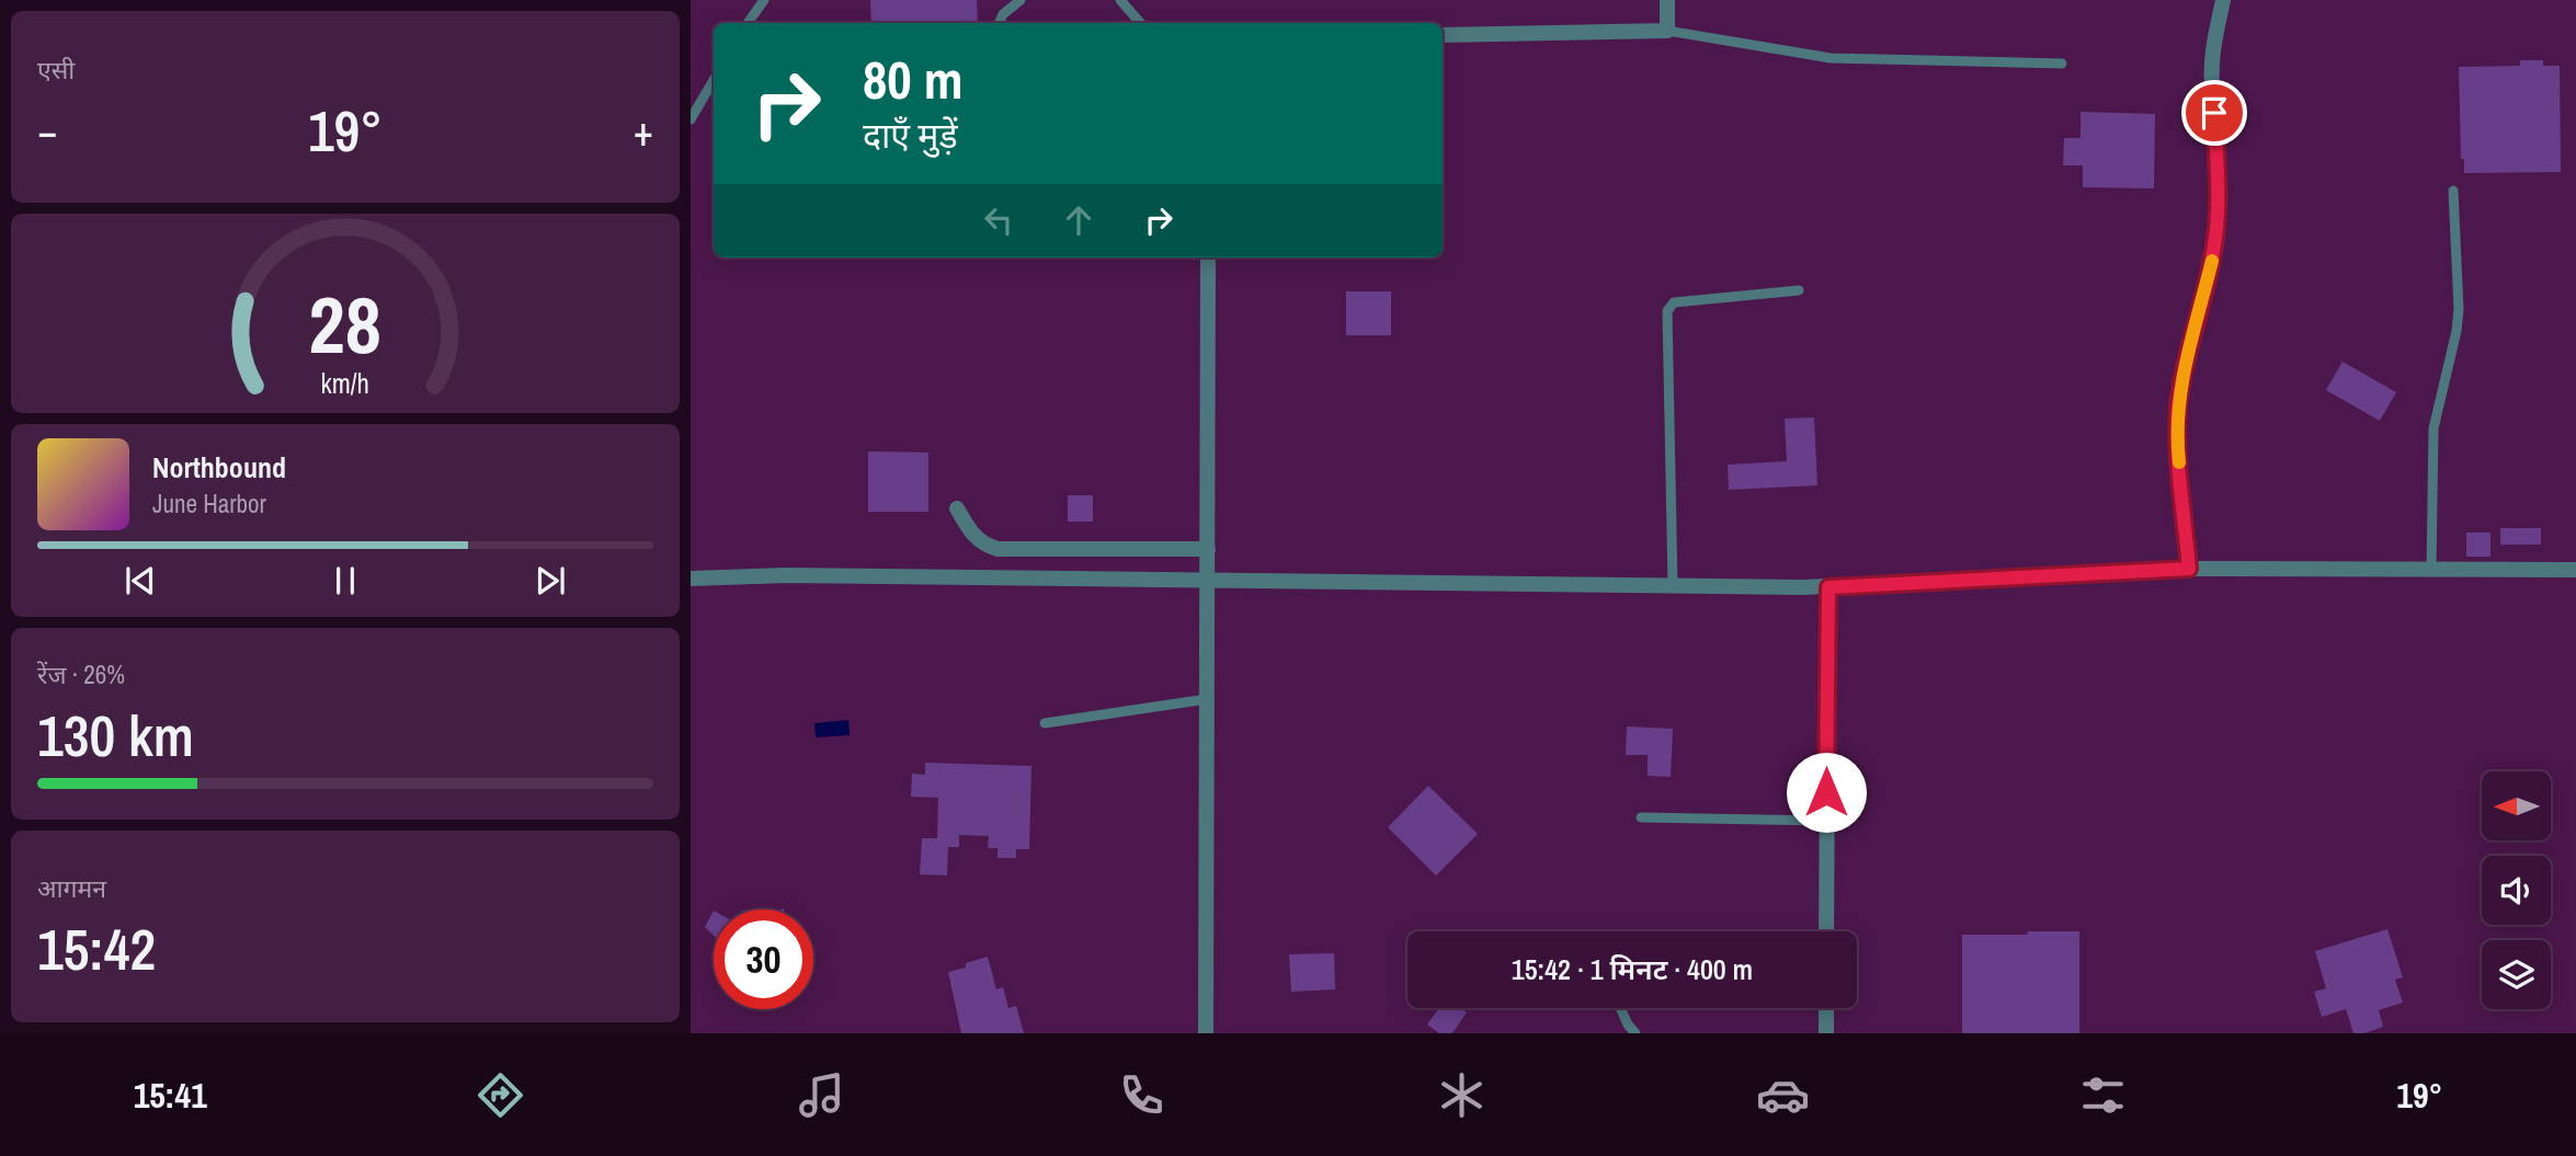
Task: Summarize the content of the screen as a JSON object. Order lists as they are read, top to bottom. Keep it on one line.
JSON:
{"north":"left","page":{"tile":["एसी",["रेंज · 26%","130 km"],["आगमन","15:42"]],"turn":["80 m","दाएँ मुड़ें"],"heat":["−","19°","+"],"song":["Northbound","June Harbor"],"limit":"30","trip":"15:42 · 1 मिनट · 400 m","tabs":["15:41","19°"],"gauge":["28","km/h"]}}
